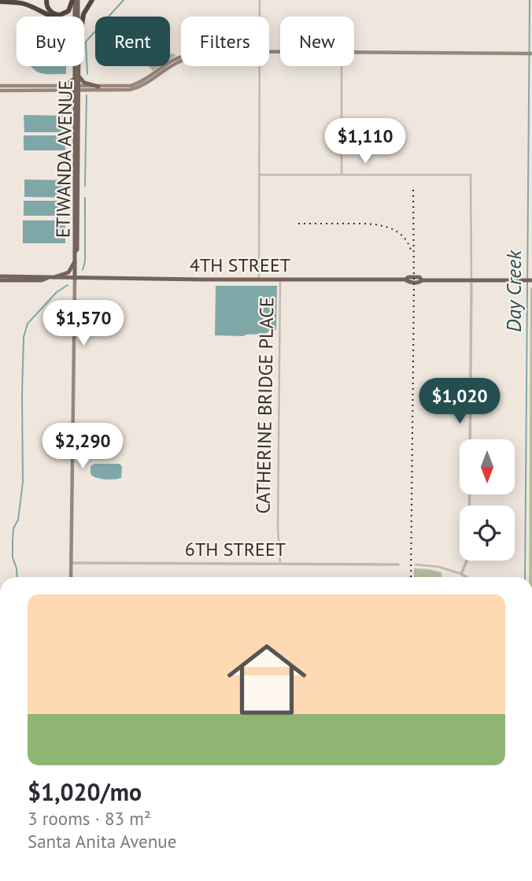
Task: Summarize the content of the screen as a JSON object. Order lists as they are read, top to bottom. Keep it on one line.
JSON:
{"streets":{"main road":["ETIWANDA AVENUE","4TH STREET"],"street":["CATHERINE BRIDGE PLACE","6TH STREET"]},"crossings":[["ETIWANDA AVENUE","4TH STREET"],["ETIWANDA AVENUE","6TH STREET"],["4TH STREET","CATHERINE BRIDGE PLACE"],["CATHERINE BRIDGE PLACE","6TH STREET"]],"water":["Day Creek"],"north":"bottom","page":{"chip":["Buy","Rent","Filters","New"],"price":["$1,110","$1,570","$1,020","$2,290"],"list":[{"name":"$1,020/mo","note":"3 rooms · 83 m² · Santa Anita Avenue"}]}}
